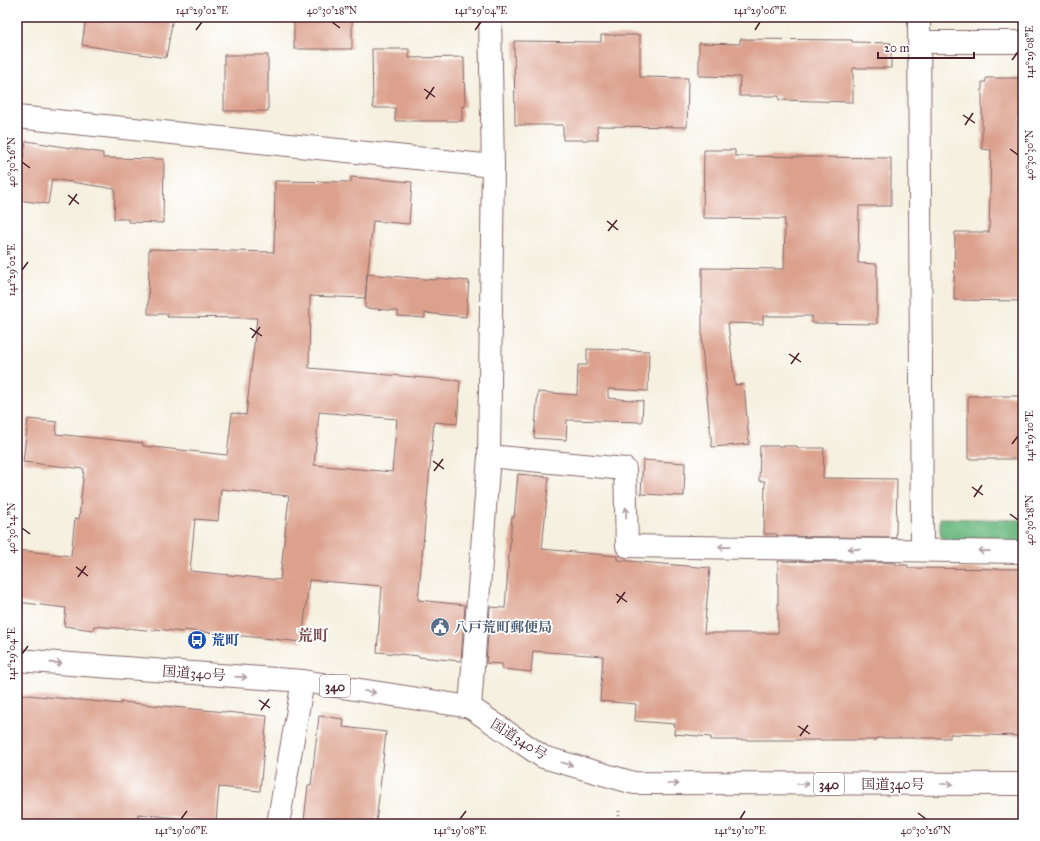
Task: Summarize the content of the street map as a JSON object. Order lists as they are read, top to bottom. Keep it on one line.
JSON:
{"streets":{"main road":["国道340号","340"]},"one_way":["国道340号"],"districts":["荒町"],"places":{"public building":["八戸荒町郵便局"],"bus stop":["荒町"]},"scale_bar":"20 m","coordinates":["141°29'02\"E","40°30'28\"N","141°29'04\"E","141°29'06\"E","141°29'08\"E","40°30'30\"N","40°30'26\"N","141°29'10\"E","40°30'24\"N"]}
